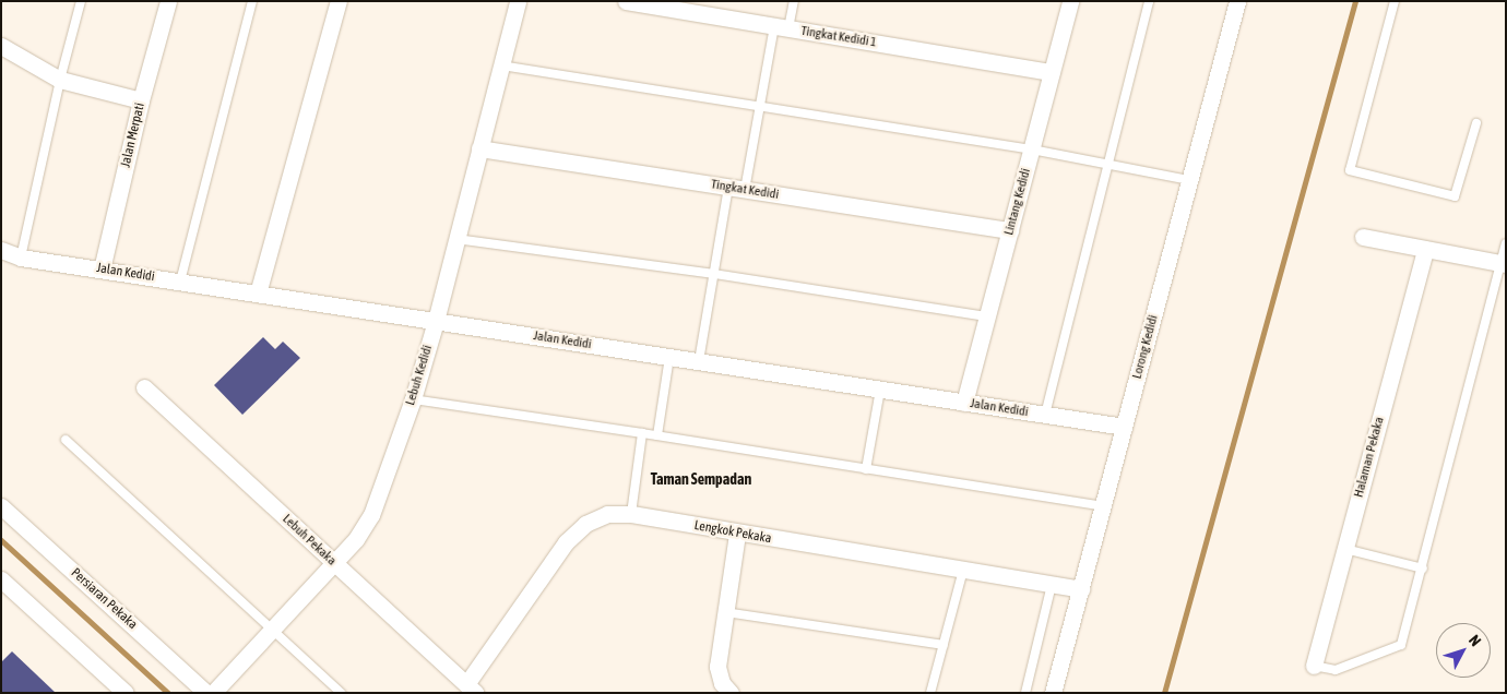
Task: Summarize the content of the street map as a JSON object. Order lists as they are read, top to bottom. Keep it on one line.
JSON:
{"streets":{"street":["Tingkat Kedidi 1","Jalan Merpati","Tingkat Kedidi","Lintang Kedidi","Jalan Kedidi","Lorong Kedidi","Lebuh Kedidi","Halaman Pekaka","Lengkok Pekaka","Lebuh Pekaka","Persiaran Pekaka"]},"crossings":[["Tingkat Kedidi 1","Lintang Kedidi"],["Jalan Merpati","Jalan Kedidi"],["Tingkat Kedidi","Lintang Kedidi"],["Tingkat Kedidi","Lebuh Kedidi"],["Lintang Kedidi","Jalan Kedidi"],["Jalan Kedidi","Lorong Kedidi"],["Jalan Kedidi","Lebuh Kedidi"],["Lorong Kedidi","Lengkok Pekaka"],["Lebuh Kedidi","Lebuh Pekaka"],["Lengkok Pekaka","Lebuh Pekaka"]],"districts":["Taman Sempadan"],"north":"top right"}
